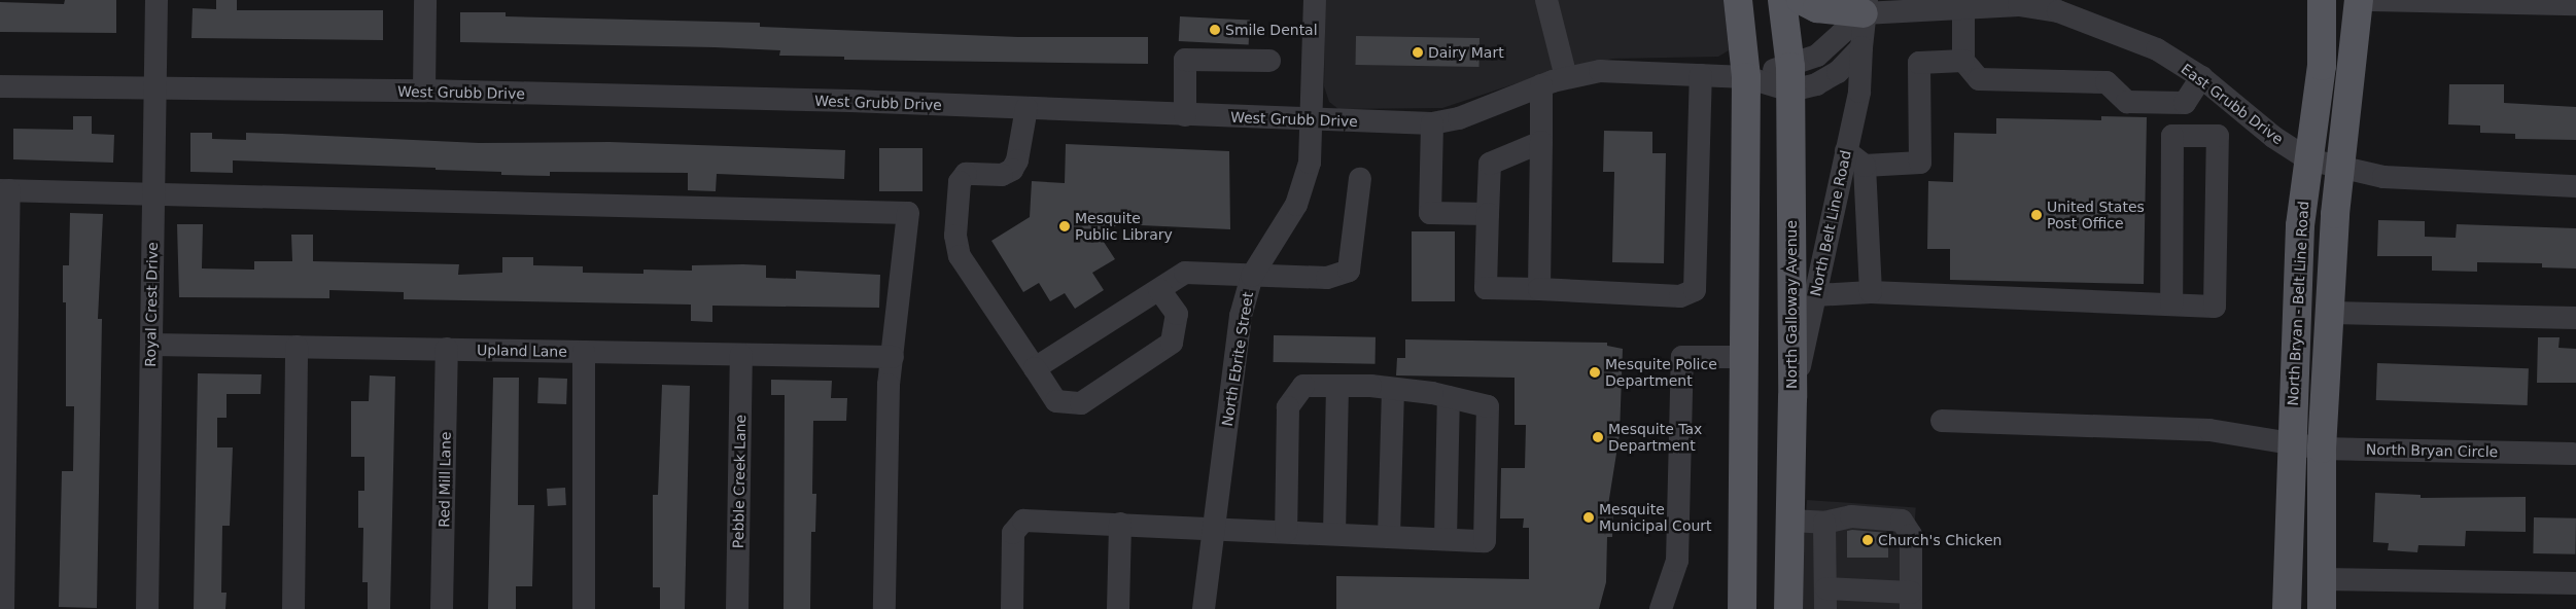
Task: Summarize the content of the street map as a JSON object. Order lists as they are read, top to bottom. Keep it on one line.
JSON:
{"streets":{"main road":["North Bryan - Belt Line Road","North Galloway Avenue"],"street":["West Grubb Drive","East Grubb Drive","North Belt Line Road","Royal Crest Drive","Upland Lane","North Ebrite Street","North Bryan Circle","Red Mill Lane","Pebble Creek Lane"]},"crossings":[["West Grubb Drive","Royal Crest Drive"],["West Grubb Drive","North Galloway Avenue"],["West Grubb Drive","North Ebrite Street"],["East Grubb Drive","North Bryan - Belt Line Road"],["North Belt Line Road","North Galloway Avenue"],["North Bryan - Belt Line Road","North Bryan Circle"],["Royal Crest Drive","Upland Lane"],["Upland Lane","Red Mill Lane"],["Upland Lane","Pebble Creek Lane"]],"places":["Smile Dental","Dairy Mart","United States Post Office","Mesquite Public Library","Mesquite Police Department","Mesquite Tax Department","Mesquite Municipal Court","Church's Chicken"]}
